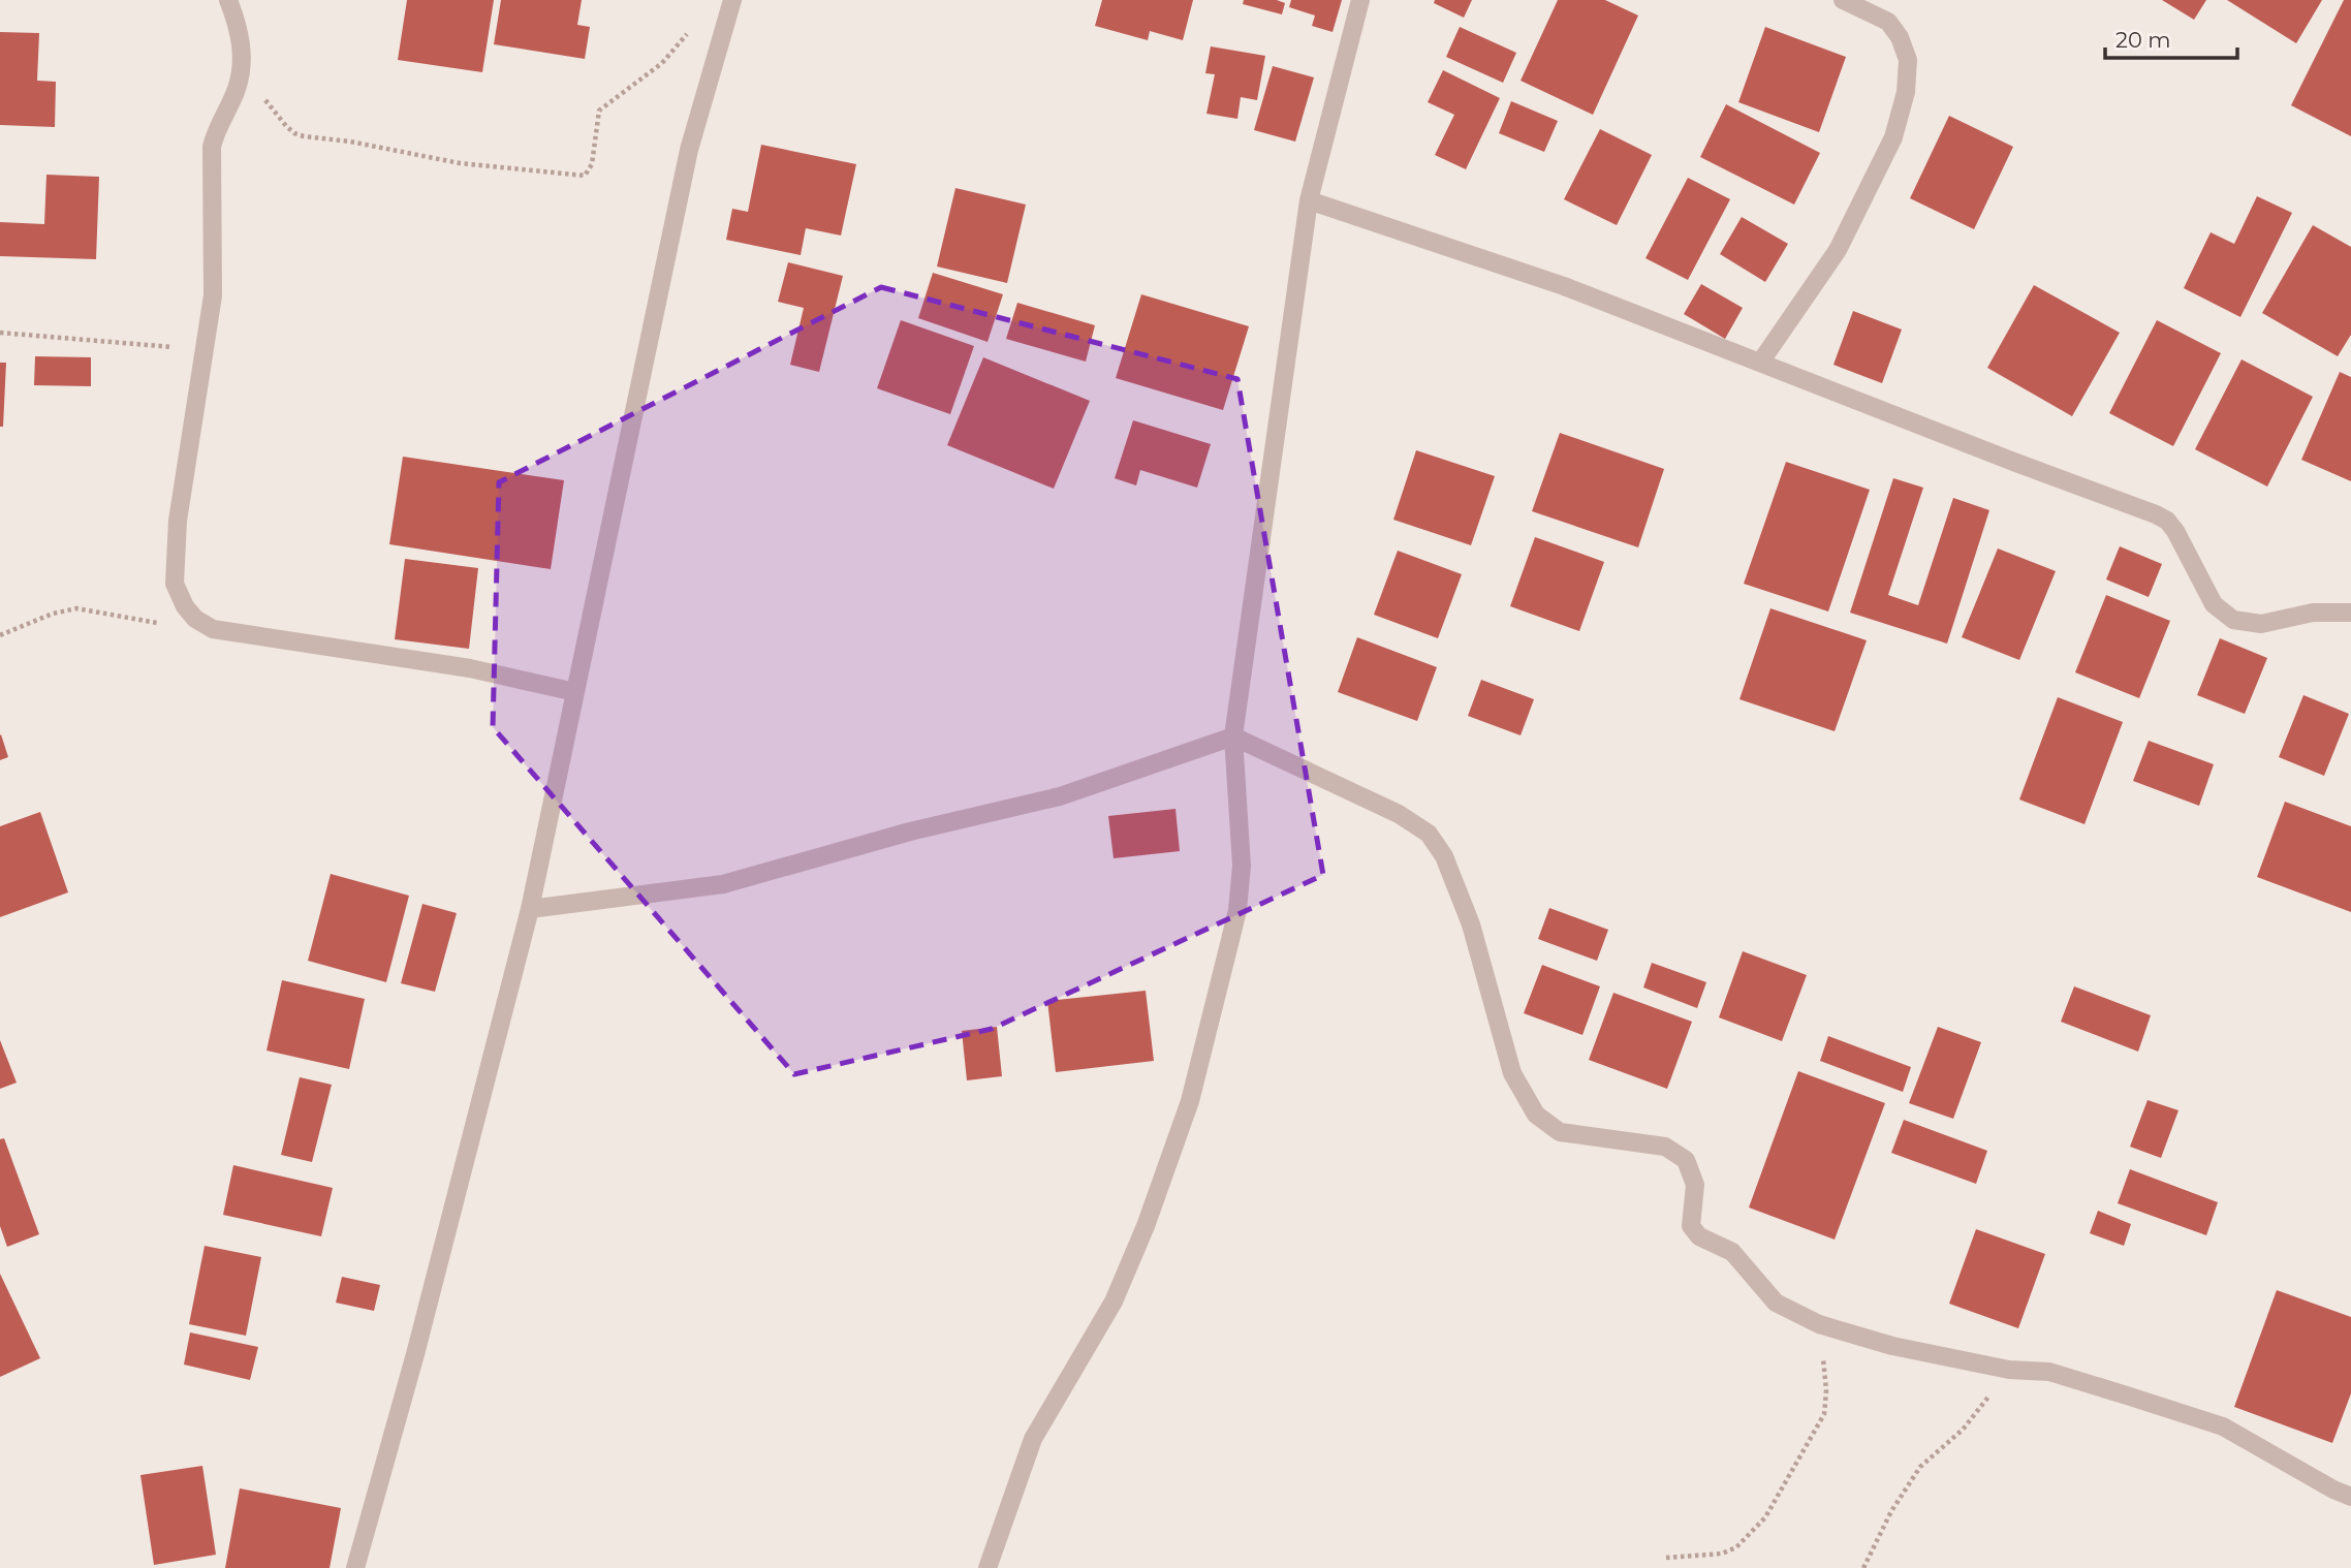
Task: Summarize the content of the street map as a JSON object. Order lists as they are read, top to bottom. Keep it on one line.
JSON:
{"scale_bar":"20 m"}
